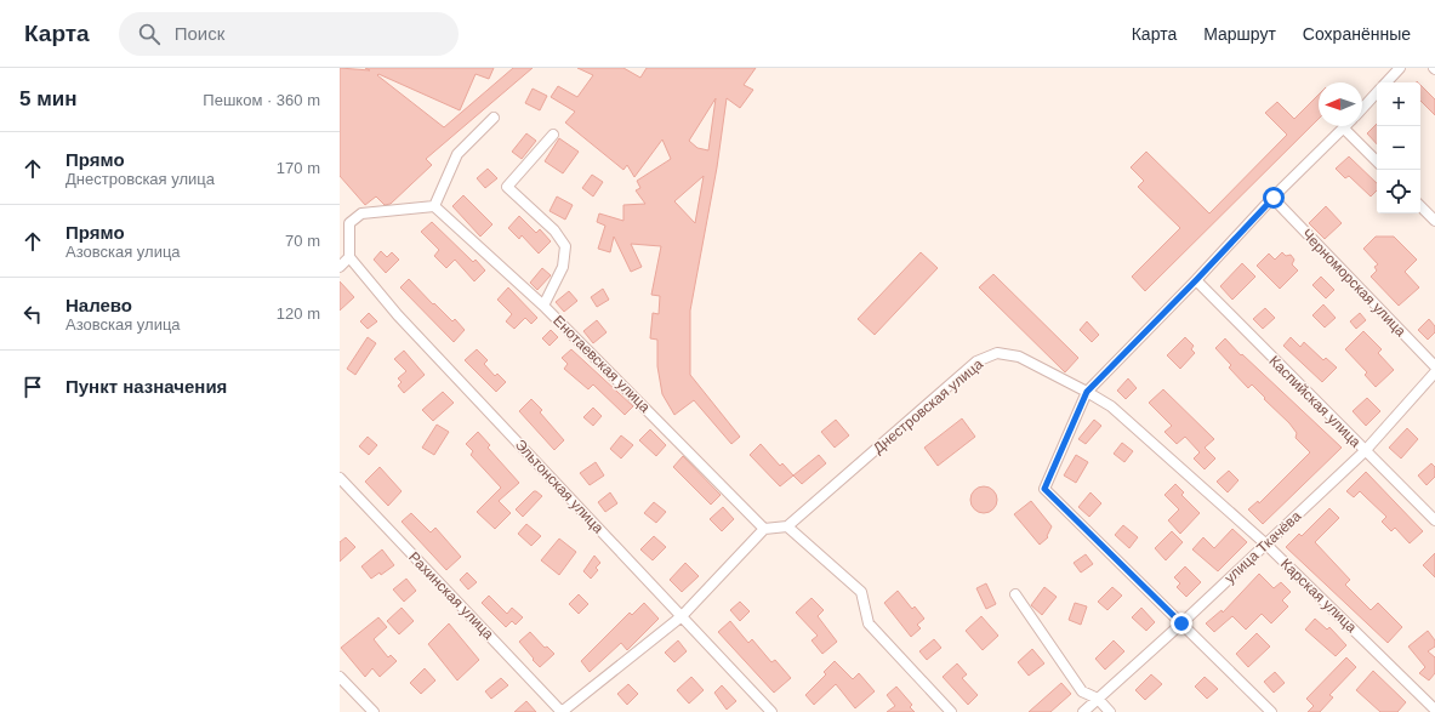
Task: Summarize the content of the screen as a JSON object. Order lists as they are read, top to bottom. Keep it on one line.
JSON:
{"streets":{"street":["Черноморская улица","Енотаевская улица","Каспийская улица","Днестровская улица","Эльтонская улица","улица Ткачёва","Рахинская улица","Карская улица"]},"crossings":[["Каспийская улица","улица Ткачёва"],["Днестровская улица","Карская улица"],["улица Ткачёва","Карская улица"]],"north":"left","page":{"header":"Карта","search":"Поиск","nav":["Карта","Маршрут","Сохранённые"],"heading":["5 мин","Пешком · 360 m"],"map_buttons":["+","−"],"list":[["Прямо","Днестровская улица","170 m"],["Прямо","Азовская улица","70 m"],["Налево","Азовская улица","120 m"],"Пункт назначения"]}}
